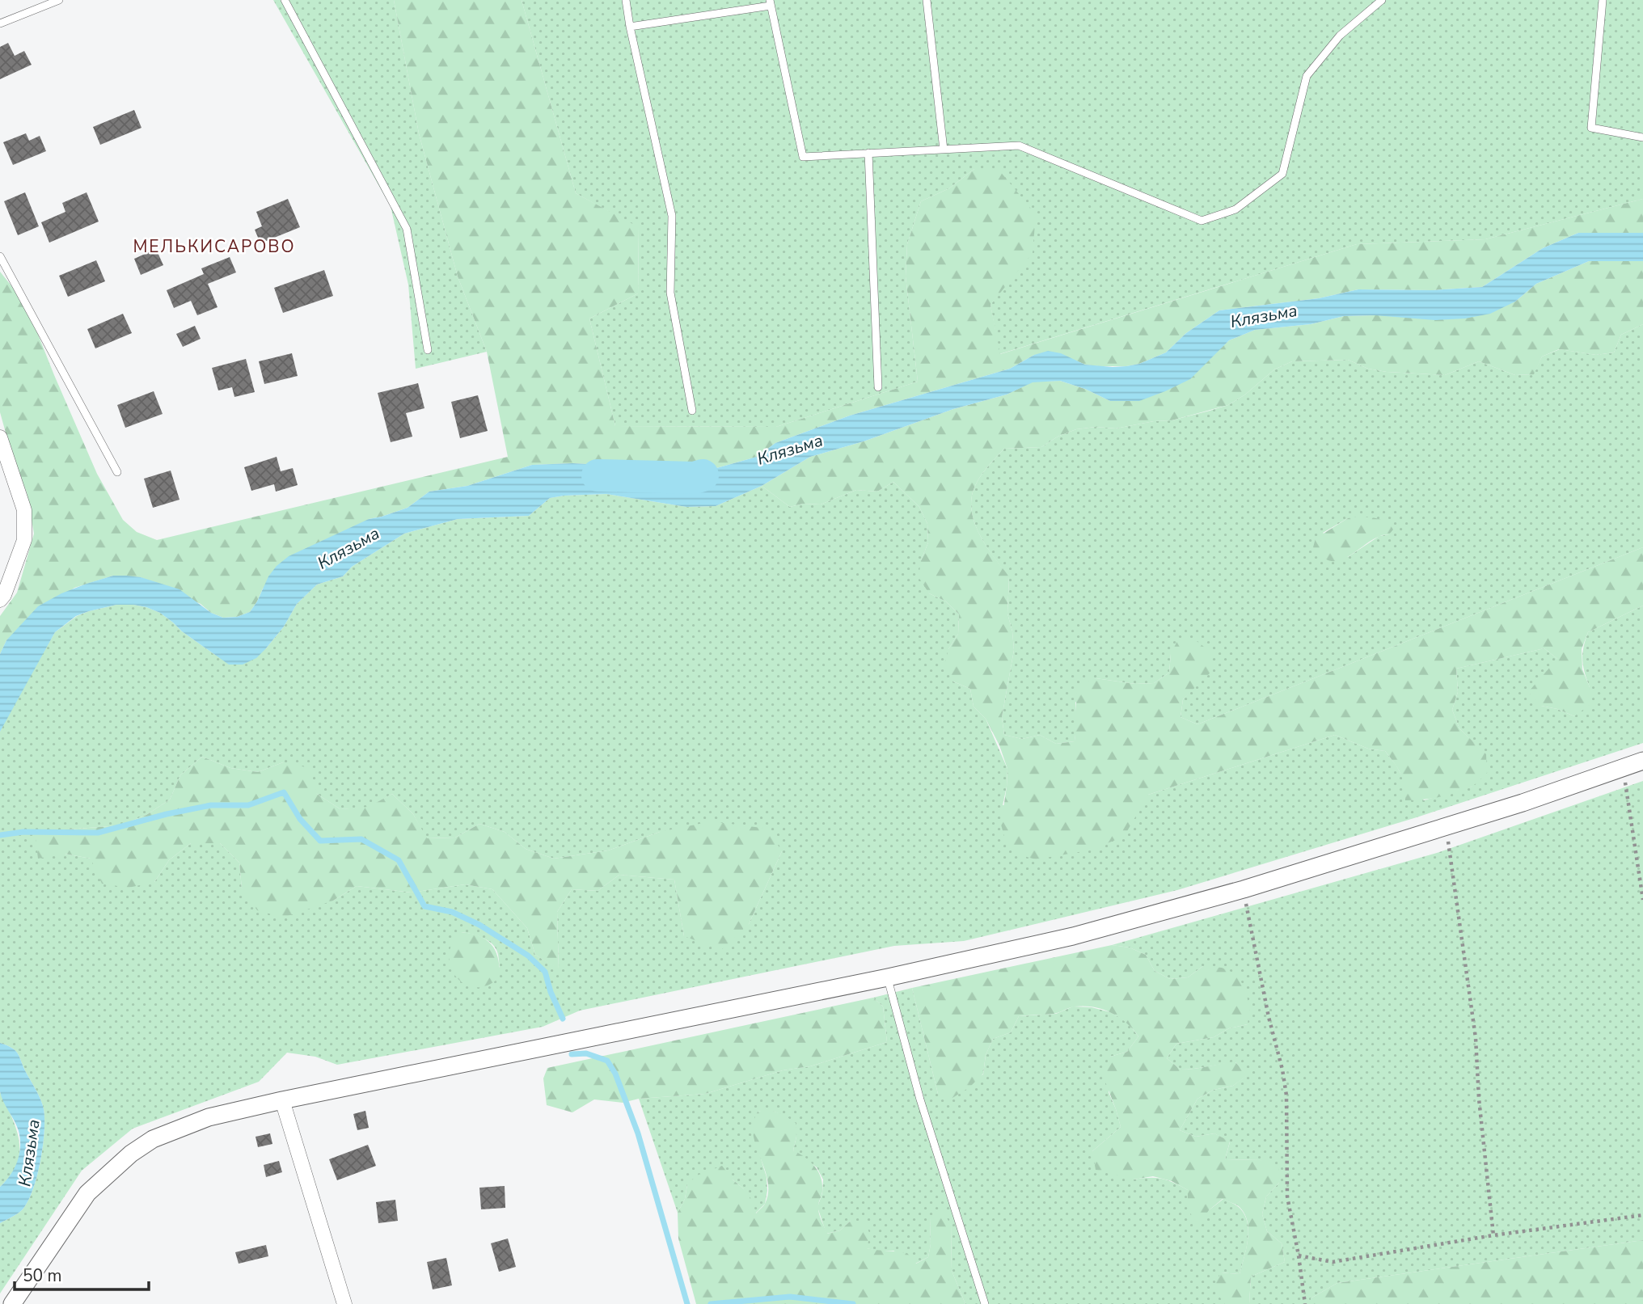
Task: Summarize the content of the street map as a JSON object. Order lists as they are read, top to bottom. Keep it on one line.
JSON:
{"districts":["МЕЛЬКИСАРОВО"],"water":["Клязьма"],"scale_bar":"50 m"}
